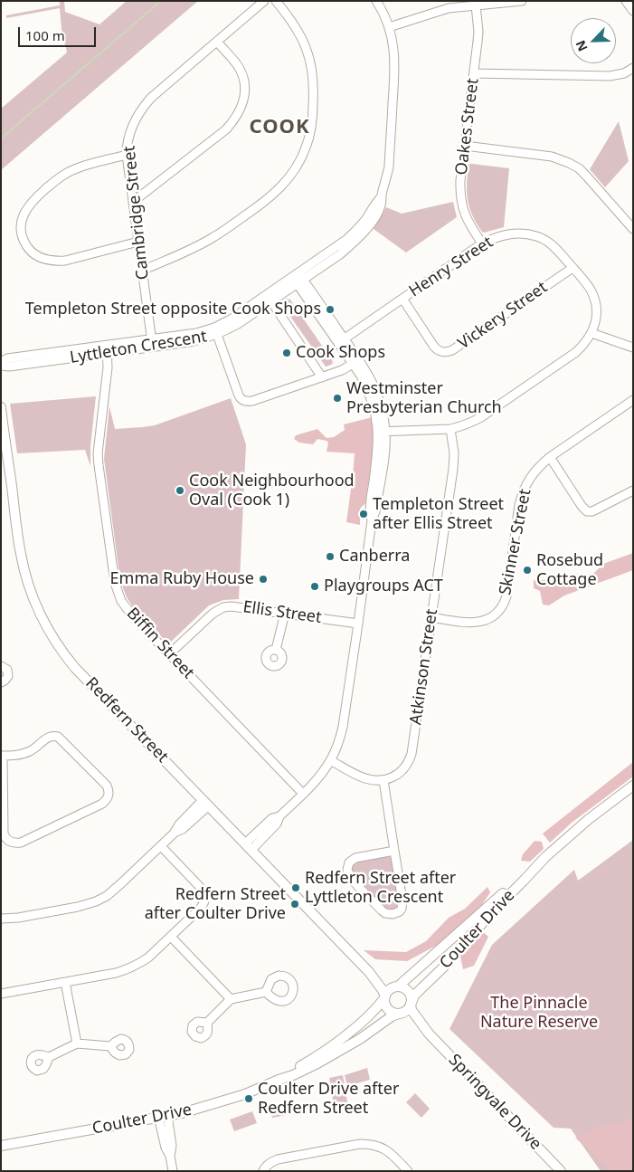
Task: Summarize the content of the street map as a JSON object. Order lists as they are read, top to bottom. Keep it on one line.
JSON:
{"streets":{"main road":["Redfern Street","Coulter Drive","Springvale Drive"],"street":["Oakes Street","Cambridge Street","Henry Street","Vickery Street","Lyttleton Crescent","Skinner Street","Ellis Street","Biffin Street","Atkinson Street"]},"crossings":[["Oakes Street","Henry Street"],["Cambridge Street","Lyttleton Crescent"],["Henry Street","Vickery Street"],["Henry Street","Atkinson Street"],["Lyttleton Crescent","Biffin Street"],["Skinner Street","Atkinson Street"],["Ellis Street","Biffin Street"],["Redfern Street","Coulter Drive"],["Redfern Street","Springvale Drive"],["Coulter Drive","Springvale Drive"]],"districts":["COOK"],"parks":["The Pinnacle Nature Reserve"],"places":["Templeton Street opposite Cook Shops","Cook Shops","Westminster Presbyterian Church","Cook Neighbourhood Oval (Cook 1)","Templeton Street after Ellis Street","Canberra","Rosebud Cottage","Emma Ruby House","Playgroups ACT","Redfern Street after Lyttleton Crescent","Redfern Street after Coulter Drive","Coulter Drive after Redfern Street"],"scale_bar":"100 m","north":"bottom left"}
